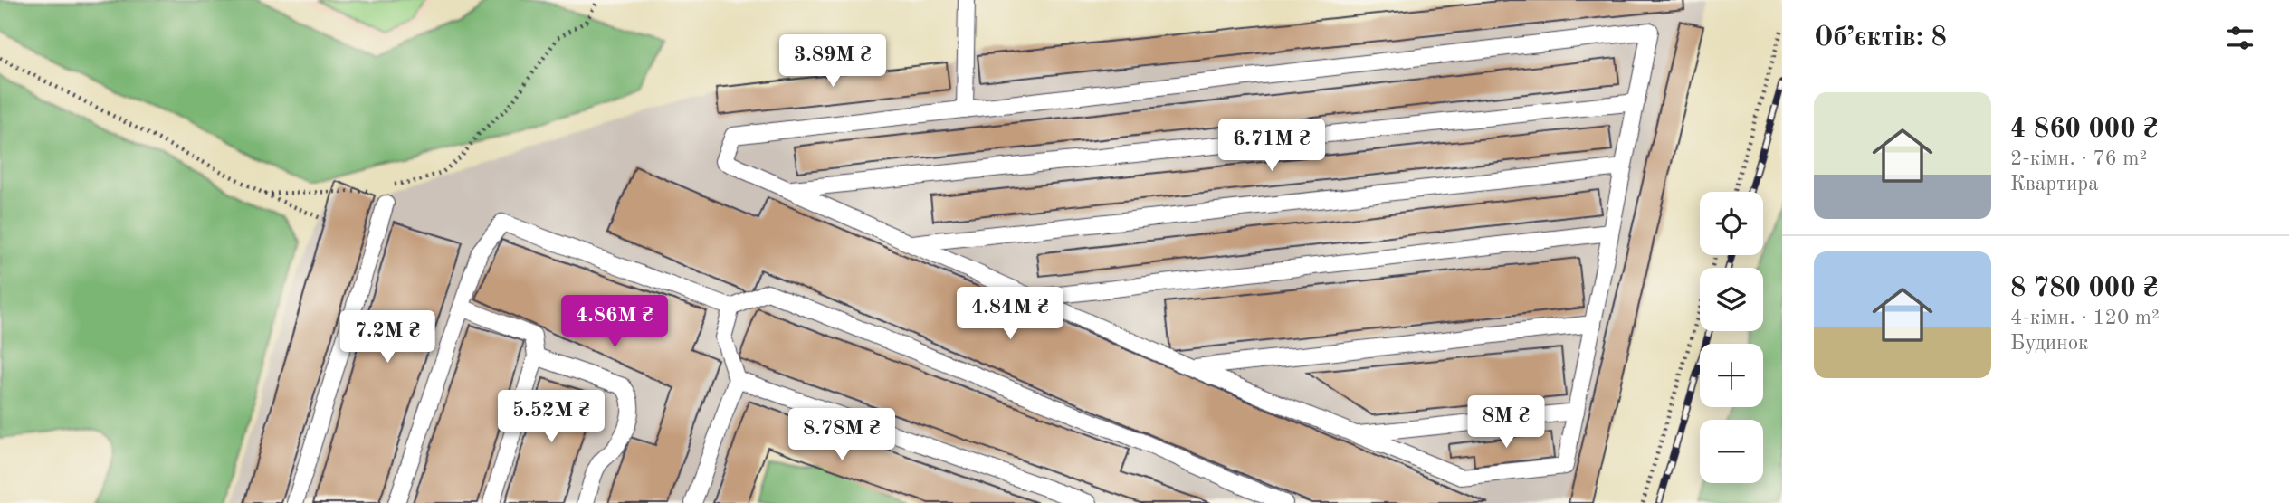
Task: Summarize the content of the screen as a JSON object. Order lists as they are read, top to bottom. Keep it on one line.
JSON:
{"page":{"heading":"Об’єктів: 8","price":["3.89M ₴","6.71M ₴","4.84M ₴","4.86M ₴","7.2M ₴","5.52M ₴","8M ₴","8.78M ₴"],"list":[{"name":"4 860 000 ₴","note":"2-кімн. · 76 m² · Квартира"},{"name":"8 780 000 ₴","note":"4-кімн. · 120 m² · Будинок"}],"map_buttons":["+","−"]}}
